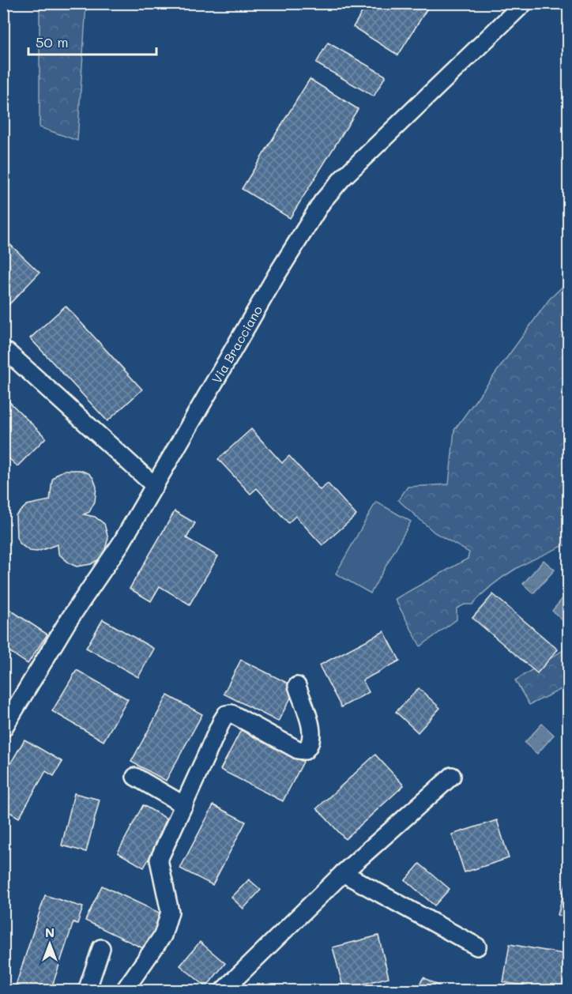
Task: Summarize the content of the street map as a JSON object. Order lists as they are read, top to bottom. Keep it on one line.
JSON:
{"streets":{"street":["Via Bracciano"]},"scale_bar":"50 m","north":"top"}
